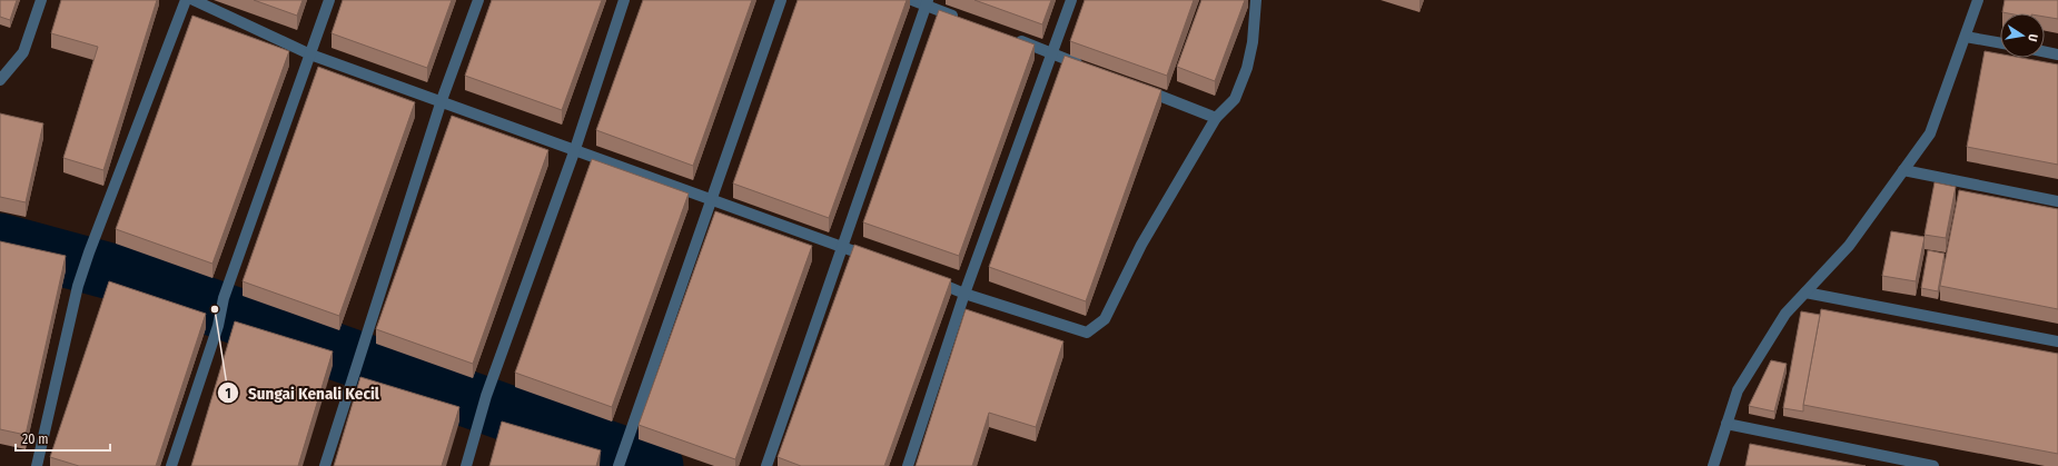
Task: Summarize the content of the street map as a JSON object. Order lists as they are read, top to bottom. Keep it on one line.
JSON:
{"places":["Sungai Kenali Kecil"],"scale_bar":"20 m","north":"right"}
